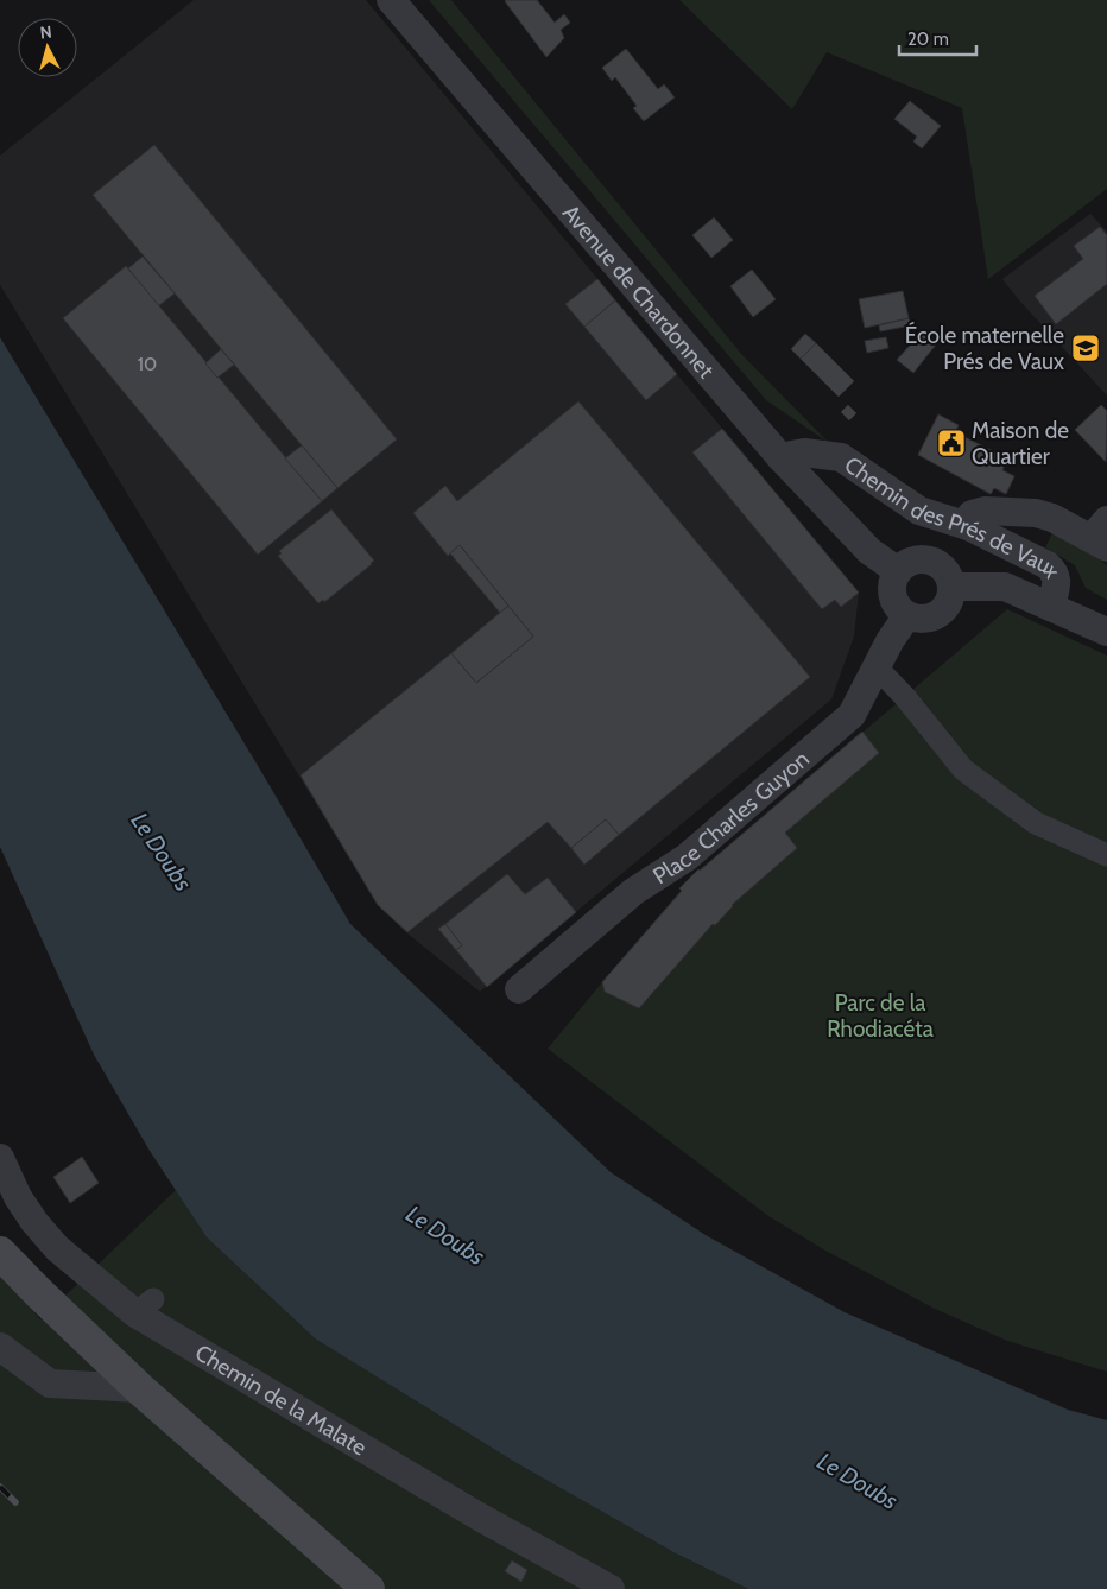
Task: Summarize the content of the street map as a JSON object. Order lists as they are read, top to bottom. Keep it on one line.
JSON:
{"streets":{"street":["Avenue de Chardonnet","Chemin des Prés de Vaux","Place Charles Guyon","Chemin de la Malate"]},"crossings":[["Avenue de Chardonnet","Chemin des Prés de Vaux"],["Avenue de Chardonnet","Place Charles Guyon"]],"water":["Le Doubs"],"parks":["Parc de la Rhodiacéta"],"places":{"school or university":["École maternelle Prés de Vaux"],"public building":["Maison de Quartier"]},"house_numbers":["10"],"scale_bar":"20 m","north":"top"}
